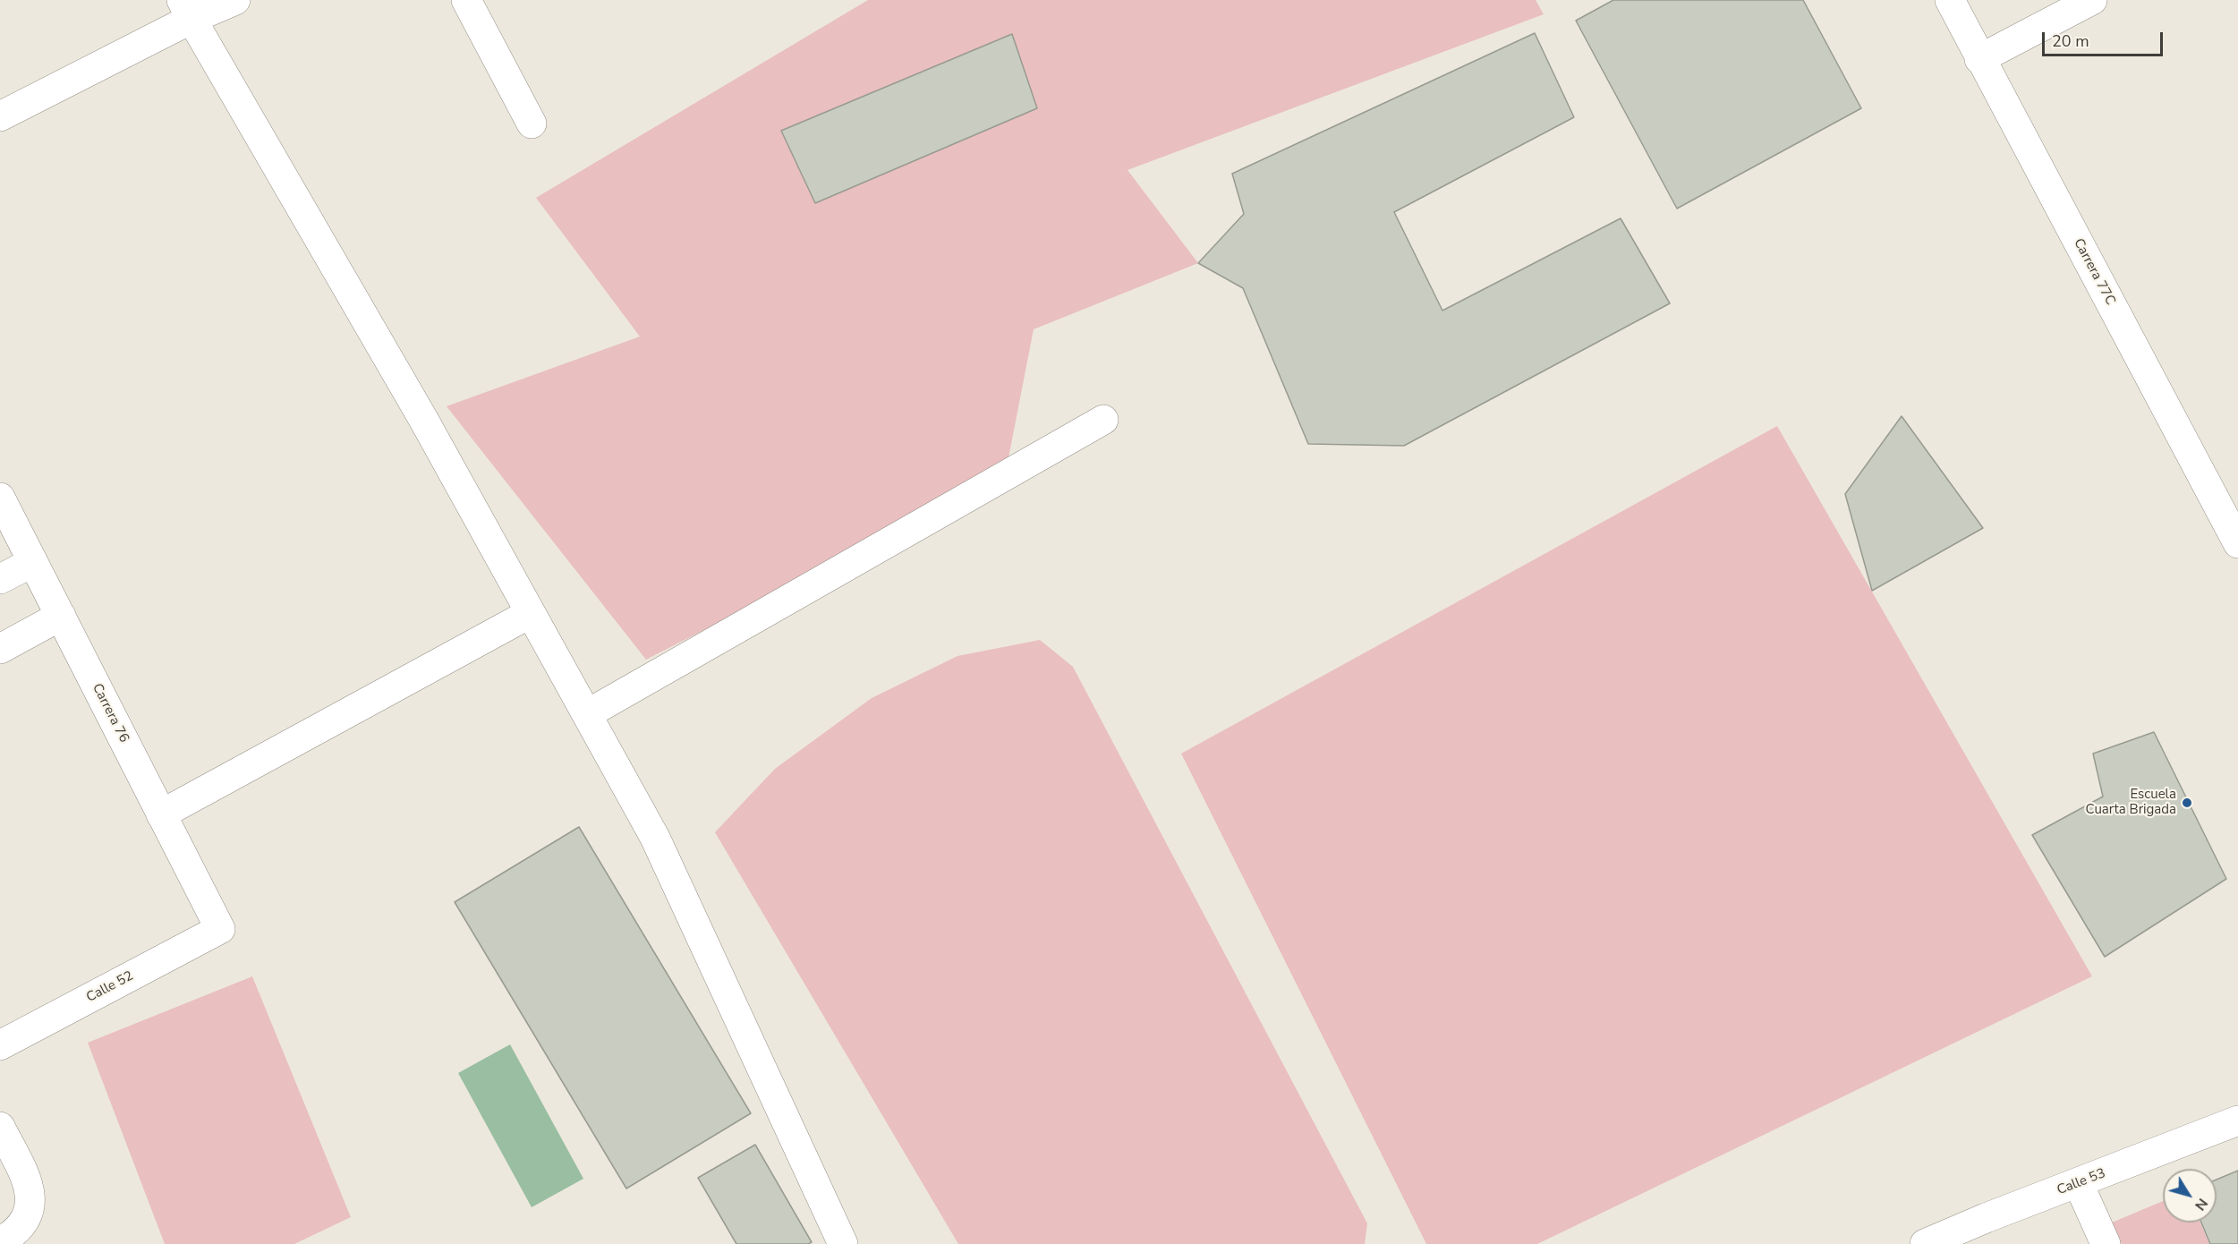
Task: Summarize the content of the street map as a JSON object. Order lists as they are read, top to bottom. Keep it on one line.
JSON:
{"streets":{"street":["Carrera 77C","Carrera 76","Calle 52","Calle 53"]},"crossings":[["Carrera 76","Calle 52"]],"places":["Escuela Cuarta Brigada"],"scale_bar":"20 m","north":"bottom right"}
